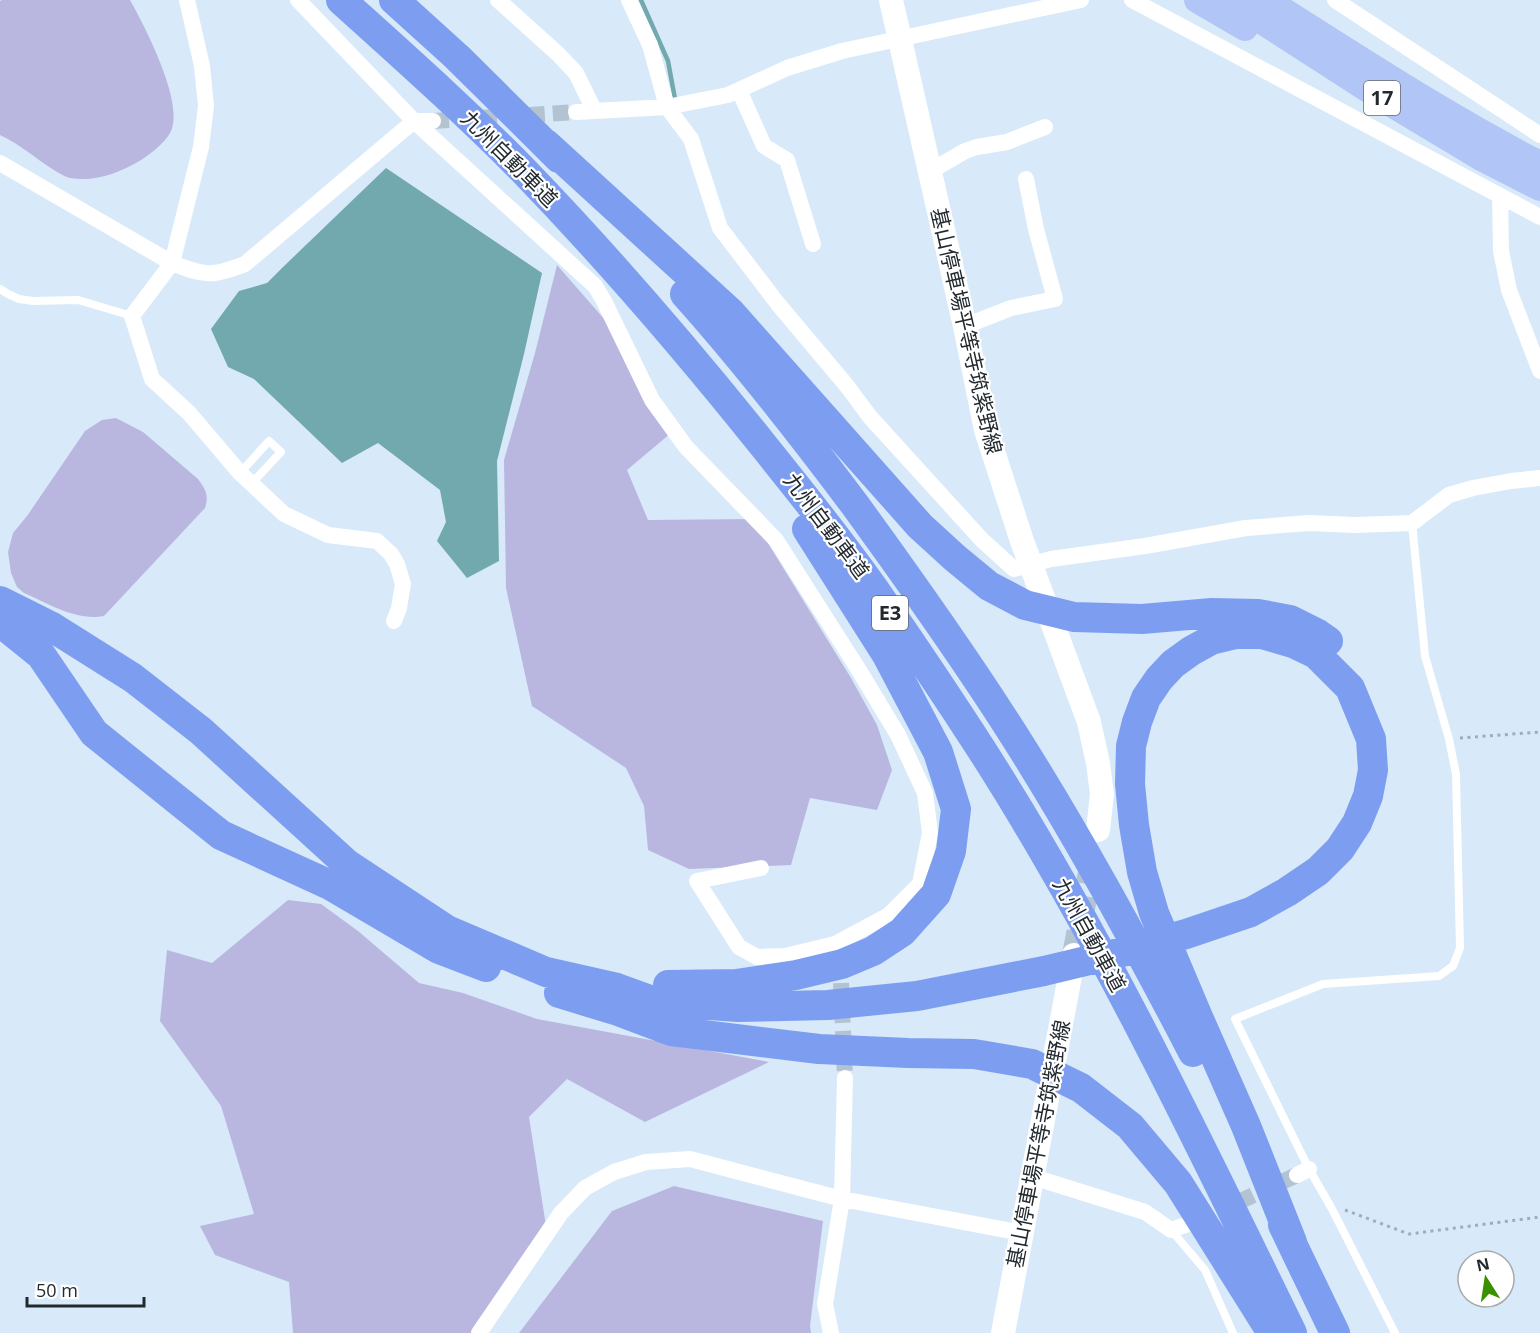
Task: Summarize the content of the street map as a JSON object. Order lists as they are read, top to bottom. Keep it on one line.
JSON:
{"streets":{"highway":["九州自動車道","E3"],"main road":["17","基山停車場平等寺筑紫野線"]},"scale_bar":"50 m","north":"top"}
